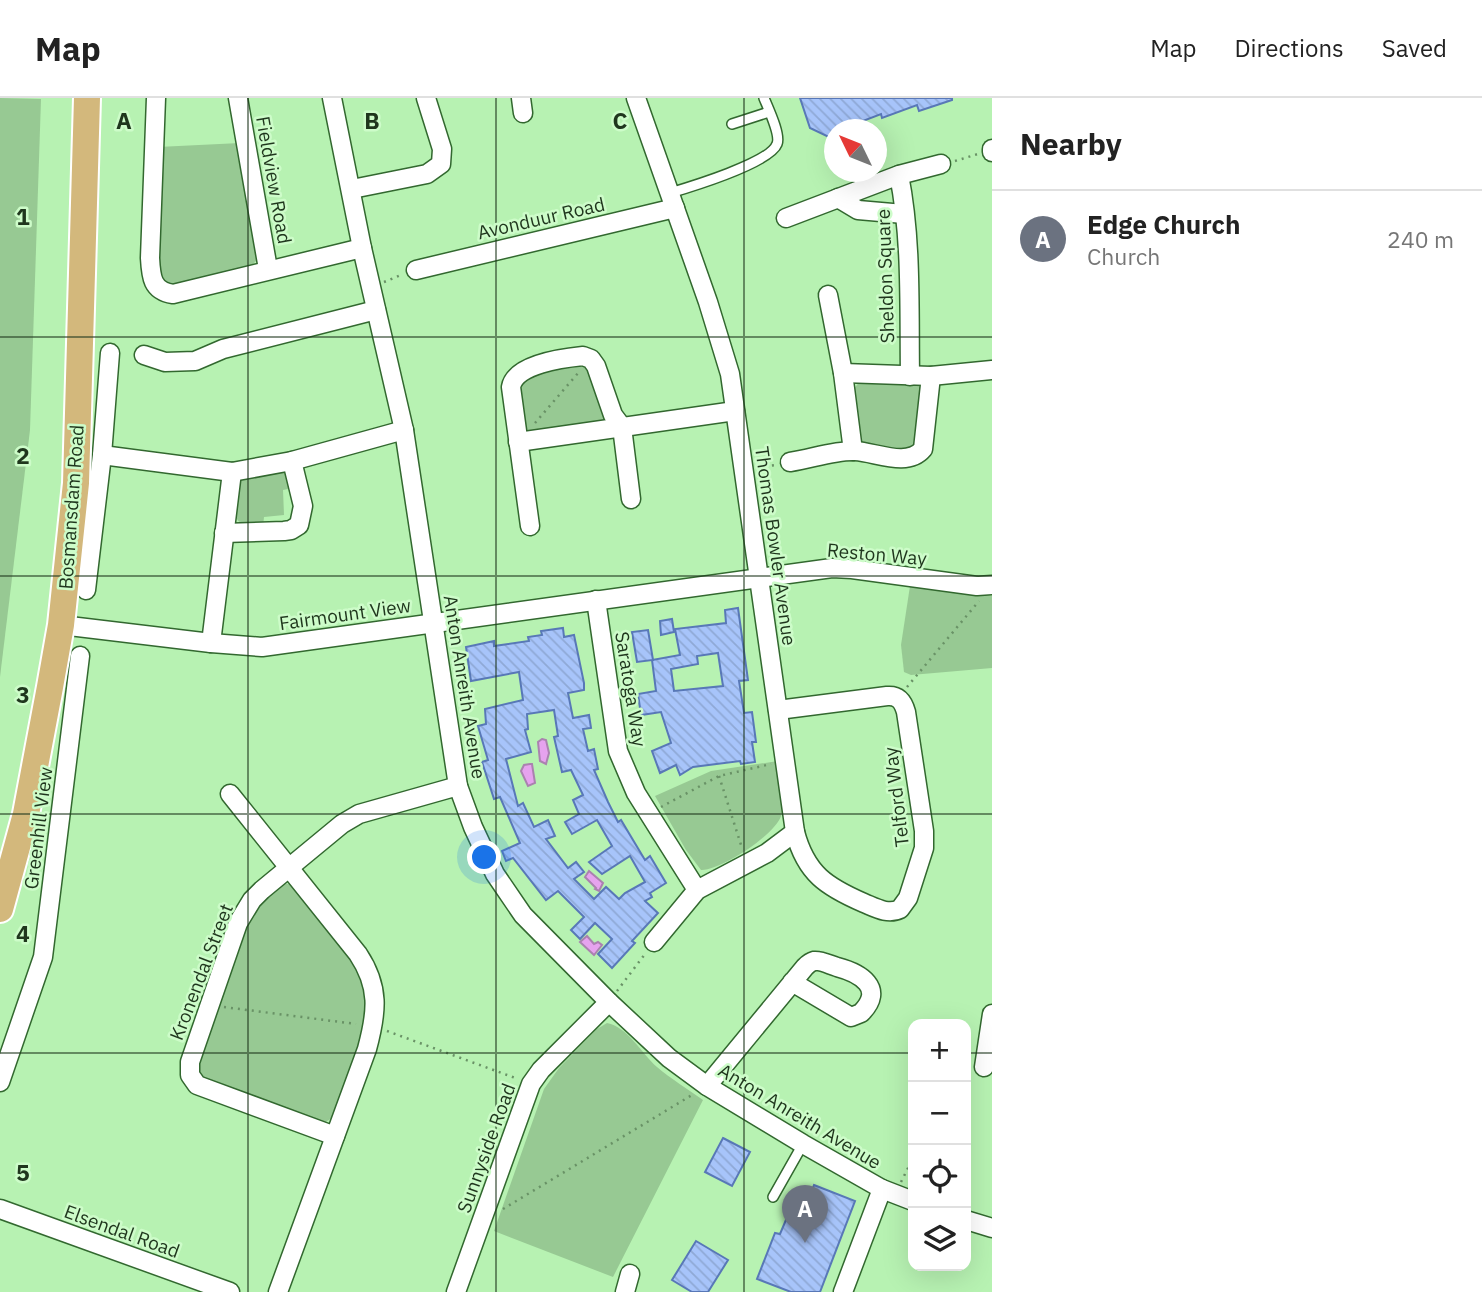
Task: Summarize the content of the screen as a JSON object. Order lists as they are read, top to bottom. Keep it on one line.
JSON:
{"streets":{"main road":["Bosmansdam Road"],"street":["Fieldview Road","Avonduur Road","Sheldon Square","Thomas Bowler Avenue","Reston Way","Fairmount View","Anton Anreith Avenue","Saratoga Way","Telford Way","Greenhill View","Kronendal Street","Sunnyside Road","Elsendal Road"]},"crossings":[["Fieldview Road","Anton Anreith Avenue"],["Avonduur Road","Thomas Bowler Avenue"],["Bosmansdam Road","Fairmount View"],["Thomas Bowler Avenue","Reston Way"],["Thomas Bowler Avenue","Fairmount View"],["Thomas Bowler Avenue","Telford Way"],["Reston Way","Fairmount View"],["Fairmount View","Anton Anreith Avenue"],["Fairmount View","Saratoga Way"],["Anton Anreith Avenue","Kronendal Street"],["Anton Anreith Avenue","Sunnyside Road"]],"north":"top left","page":{"header":"Map","nav":["Map","Directions","Saved"],"heading":"Nearby","list":[{"mark":"A","name":"Edge Church","note":"Church","value":"240 m"}],"map_buttons":["+","−"],"pins":"A"},"grid":{"columns":["A","B","C"],"rows":["1","2","3","4","5"]}}
